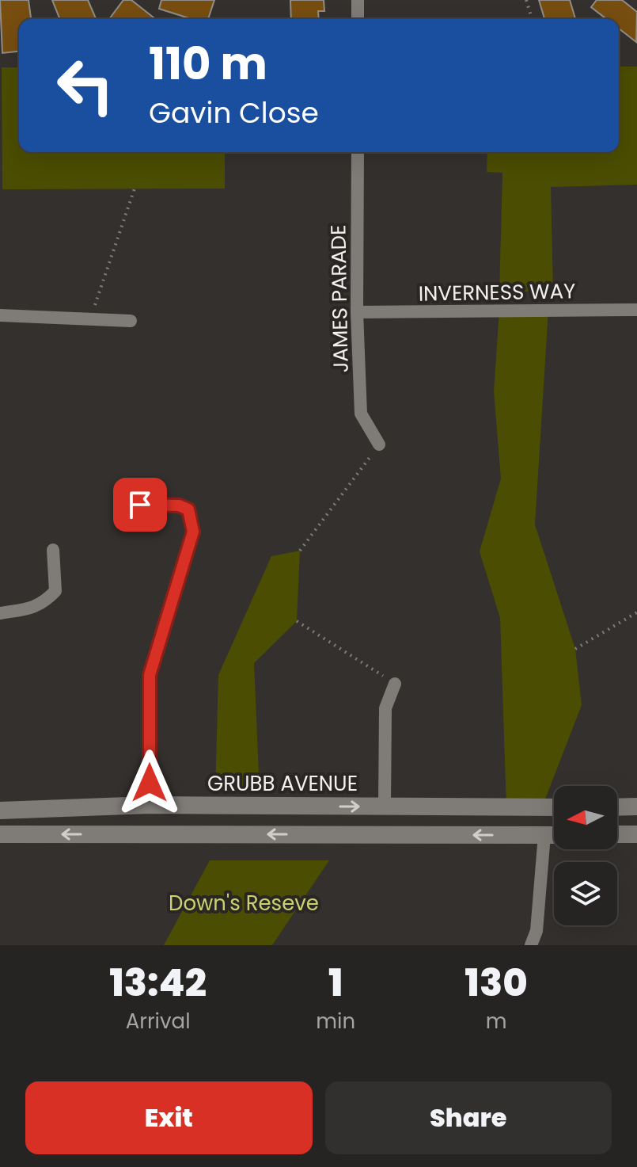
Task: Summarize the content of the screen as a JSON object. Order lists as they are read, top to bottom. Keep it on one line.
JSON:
{"streets":{"street":["INVERNESS WAY","JAMES PARADE","GRUBB AVENUE"]},"crossings":[["INVERNESS WAY","JAMES PARADE"]],"parks":["Down's Reseve"],"north":"left","page":{"turn":["110 m","Gavin Close"],"eta":["13:42","Arrival","1","min","130","m"],"buttons":["Exit","Share"]}}
